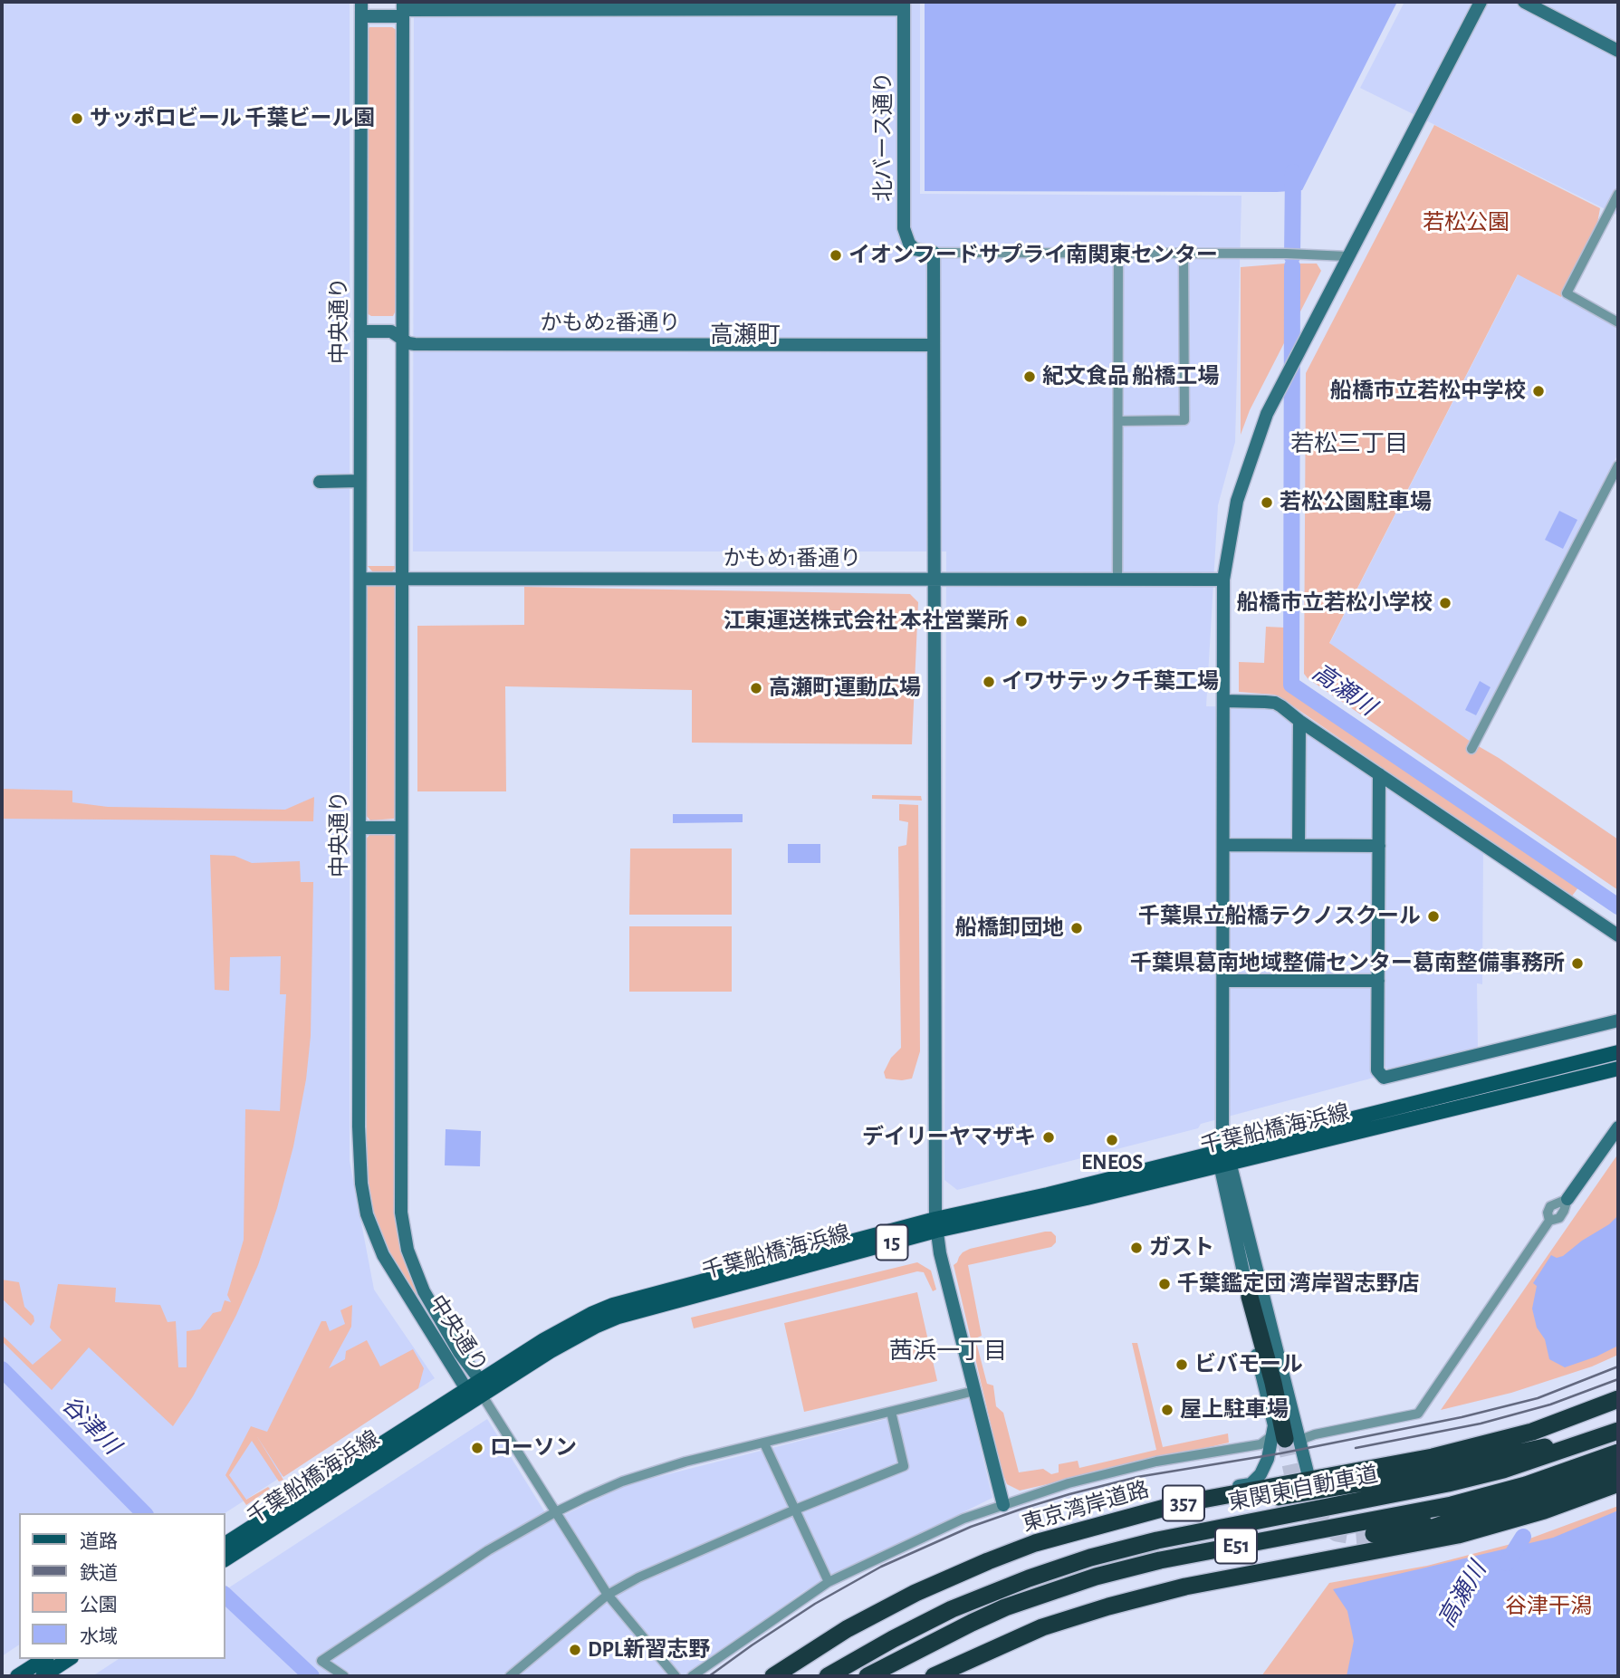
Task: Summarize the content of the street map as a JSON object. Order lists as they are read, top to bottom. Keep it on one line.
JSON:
{"streets":{"highway":["東関東自動車道","357","東京湾岸道路","E51"],"main road":["千葉船橋海浜線","15"],"street":["北バース通り","中央通り","かもめ2番通り","かもめ1番通り"]},"crossings":[["中央通り","かもめ2番通り"],["中央通り","かもめ1番通り"],["中央通り","千葉船橋海浜線"]],"districts":["高瀬町","若松三丁目","茜浜一丁目"],"water":["高瀬川","谷津川"],"parks":["若松公園","谷津干潟"],"places":["サッポロビール 千葉ビール園","イオンフードサプライ南関東センター","紀文食品 船橋工場","船橋市立若松中学校","若松公園駐車場","船橋市立若松小学校","江東運送株式会社 本社営業所","イワサテック千葉工場","高瀬町運動広場","千葉県立船橋テクノスクール","船橋卸団地","千葉県葛南地域整備センター葛南整備事務所","デイリーヤマザキ","ENEOS","ガスト","千葉鑑定団 湾岸習志野店","ビバモール","屋上駐車場","ローソン","DPL新習志野"],"legend":["道路","鉄道","公園","水域"]}
